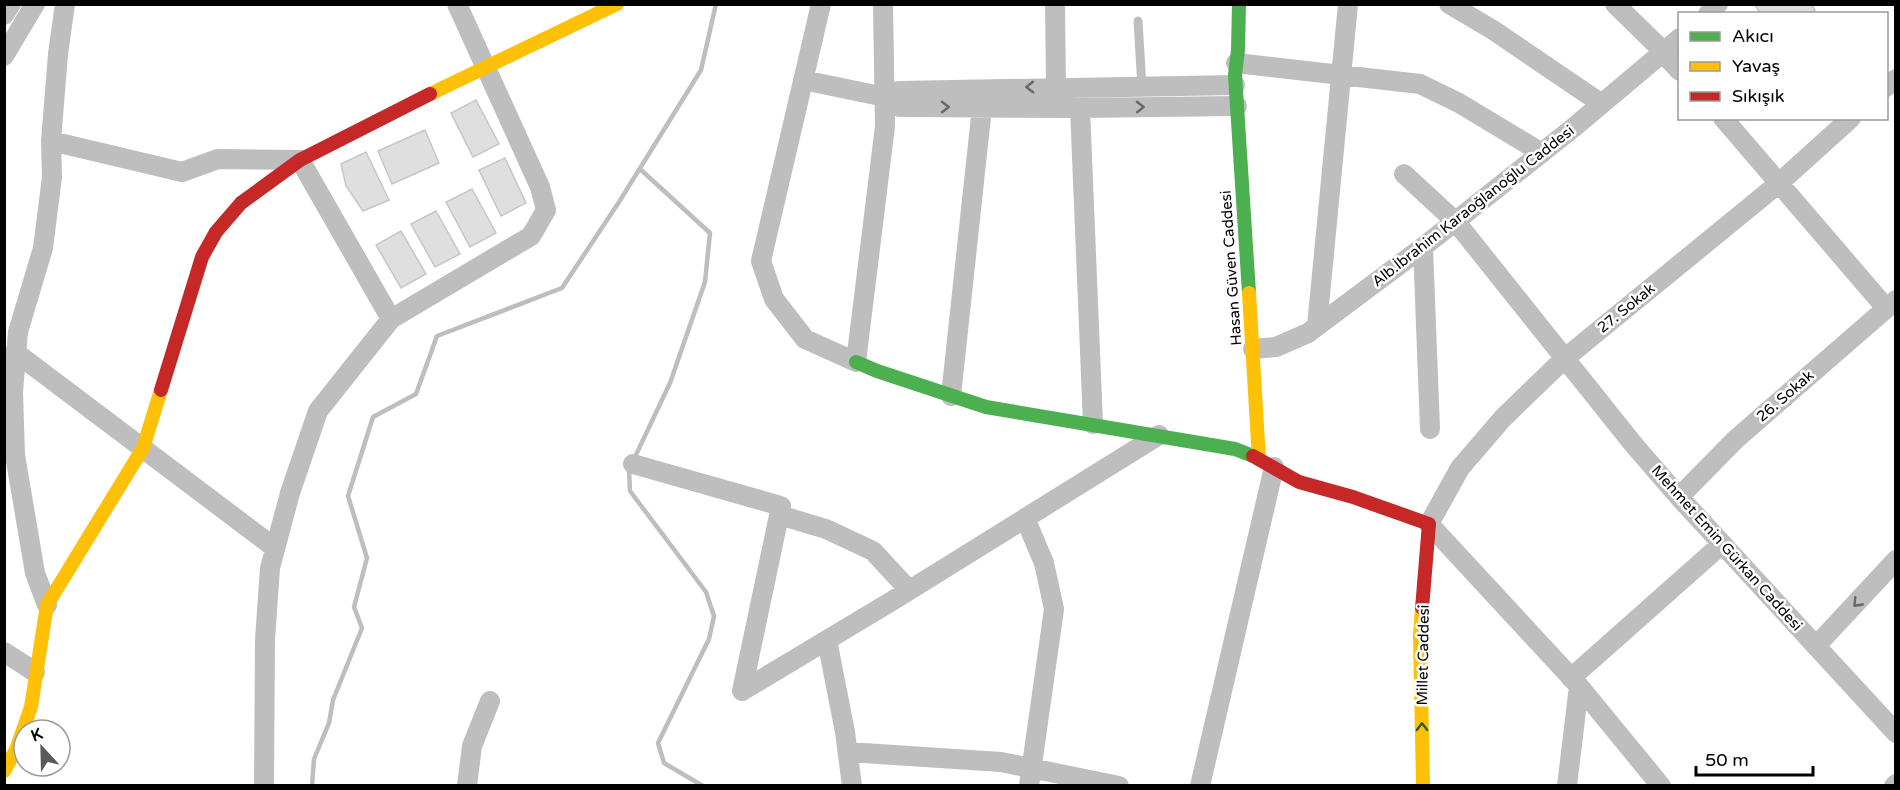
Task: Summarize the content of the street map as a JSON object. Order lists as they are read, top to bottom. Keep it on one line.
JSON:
{"streets":{"street":["Alb.İbrahim Karaoğlanoğlu Caddesi","Hasan Güven Caddesi","27. Sokak","26. Sokak","Mehmet Emin Gürkan Caddesi","Millet Caddesi"]},"crossings":[["Alb.İbrahim Karaoğlanoğlu Caddesi","Hasan Güven Caddesi"],["Alb.İbrahim Karaoğlanoğlu Caddesi","Mehmet Emin Gürkan Caddesi"],["27. Sokak","Mehmet Emin Gürkan Caddesi"],["27. Sokak","Millet Caddesi"],["26. Sokak","Mehmet Emin Gürkan Caddesi"]],"one_way":["Millet Caddesi"],"legend":["Akıcı","Yavaş","Sıkışık"],"scale_bar":"50 m","north":"top"}
